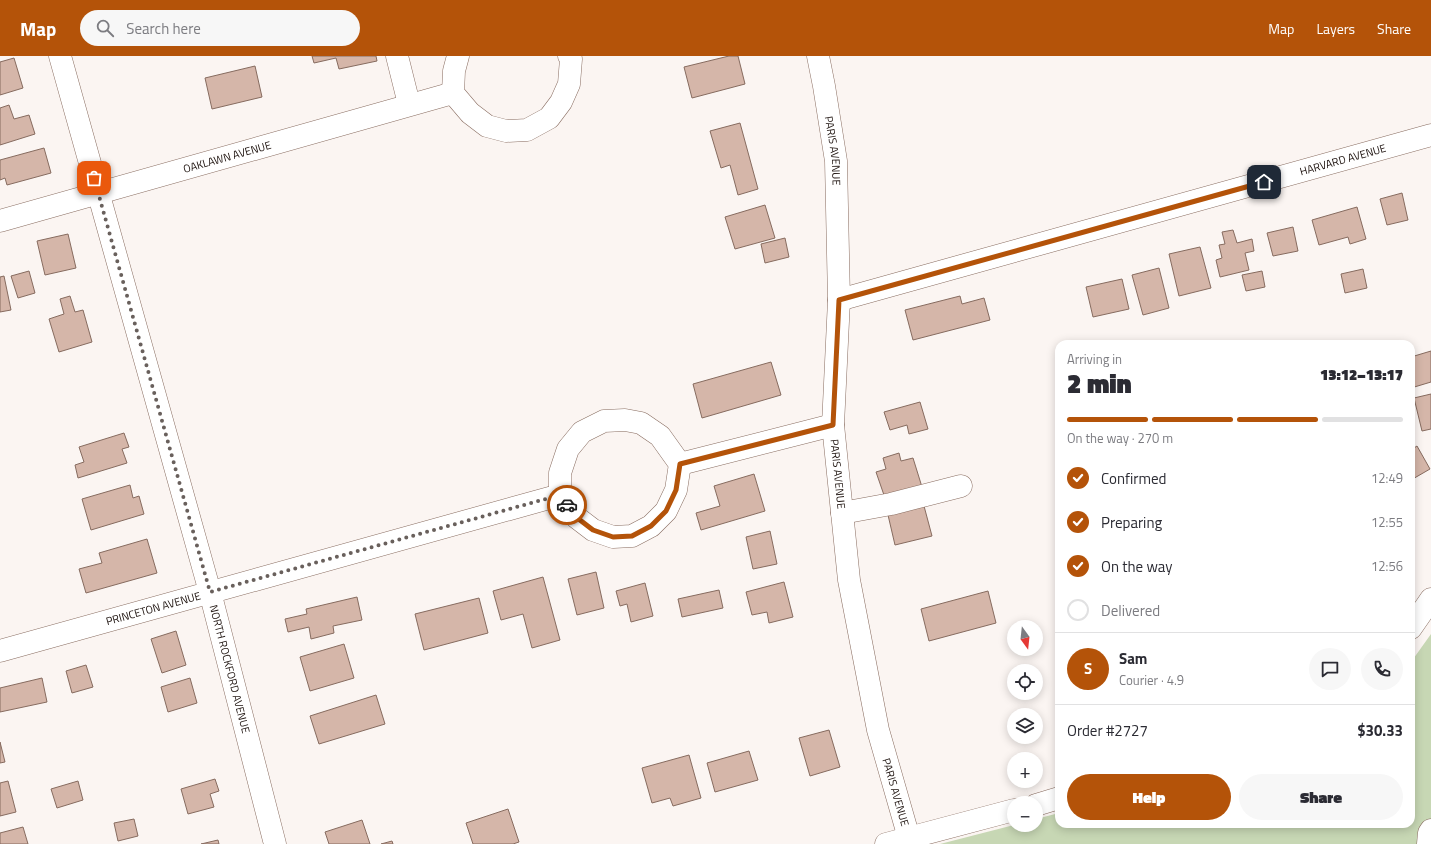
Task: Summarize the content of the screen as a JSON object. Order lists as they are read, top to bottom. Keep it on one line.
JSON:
{"streets":{"street":["PARIS AVENUE","OAKLAWN AVENUE","HARVARD AVENUE","PRINCETON AVENUE","NORTH ROCKFORD AVENUE"]},"crossings":[["PARIS AVENUE","HARVARD AVENUE"],["OAKLAWN AVENUE","NORTH ROCKFORD AVENUE"],["PRINCETON AVENUE","NORTH ROCKFORD AVENUE"]],"north":"bottom","page":{"header":"Map","search":"Search here","nav":["Map","Layers","Share"],"heading":["2 min","Arriving in","13:12–13:17"],"panel":["Sam","Courier · 4.9","Order #2727","$30.33"],"bar":"On the way · 270 m","list":[["Confirmed","12:49"],["Preparing","12:55"],["On the way","12:56"],"Delivered"],"map_buttons":["+","−"],"round":"S","buttons":["Help","Share"]}}
